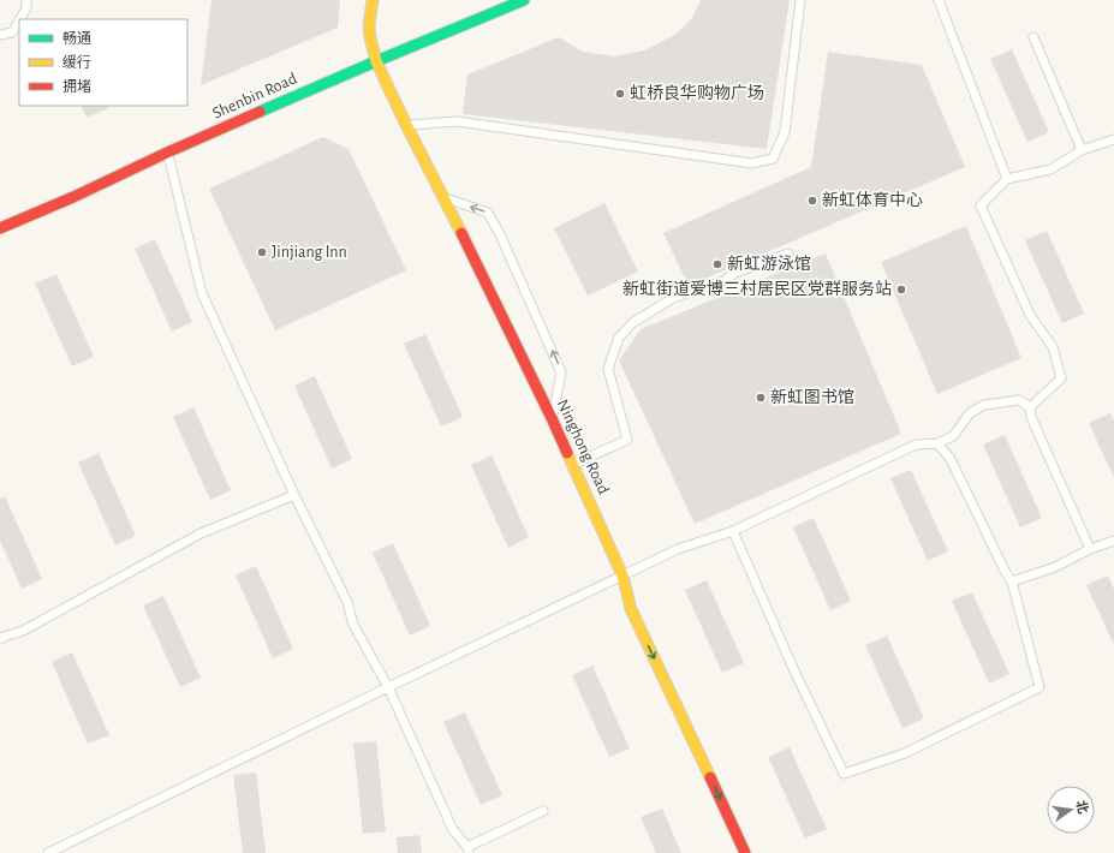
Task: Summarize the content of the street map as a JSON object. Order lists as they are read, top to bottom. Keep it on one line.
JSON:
{"streets":{"main road":["Shenbin Road","Ninghong Road"]},"crossings":[["Shenbin Road","Ninghong Road"]],"places":["虹桥良华购物广场","新虹体育中心","Jinjiang Inn","新虹游泳馆","新虹街道爱博三村居民区党群服务站","新虹图书馆"],"legend":["畅通","缓行","拥堵"],"north":"right"}
